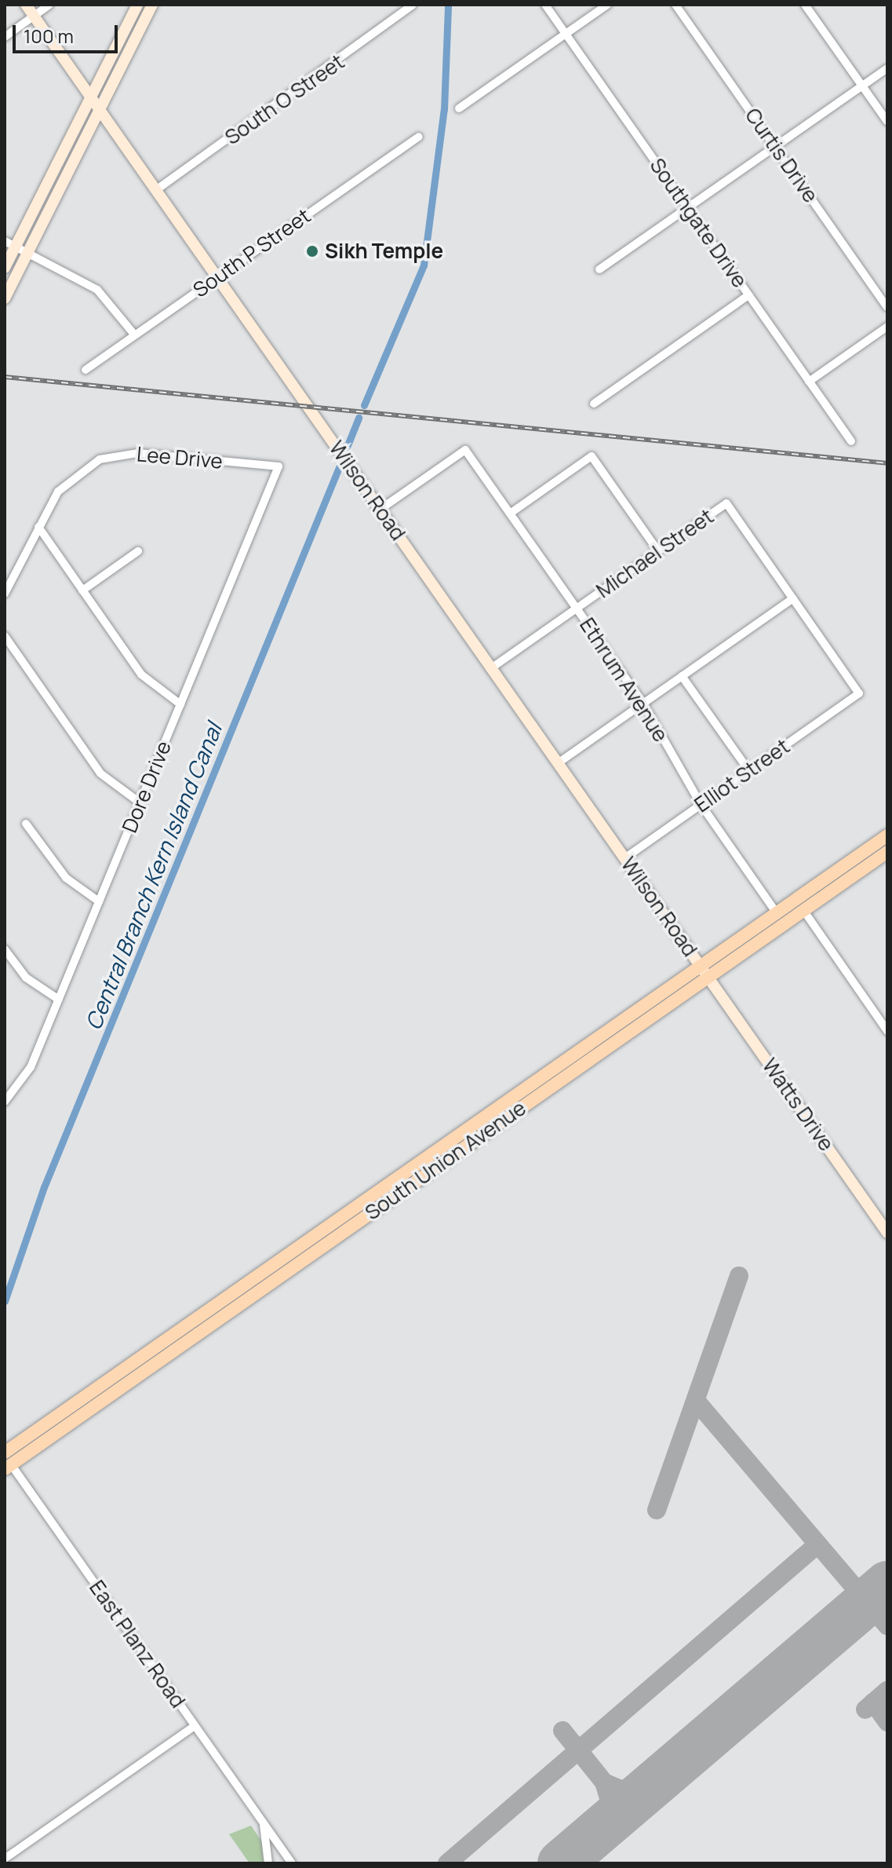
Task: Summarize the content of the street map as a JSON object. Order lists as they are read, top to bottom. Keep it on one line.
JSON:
{"streets":{"main road":["South Union Avenue"],"street":["South O Street","Curtis Drive","Southgate Drive","South P Street","Lee Drive","Wilson Road","Michael Street","Ethrum Avenue","Elliot Street","Dore Drive","Watts Drive","East Planz Road"]},"crossings":[["South O Street","Wilson Road"],["South P Street","Wilson Road"],["Lee Drive","Dore Drive"],["Wilson Road","Michael Street"],["Wilson Road","Ethrum Avenue"],["Wilson Road","Elliot Street"],["Wilson Road","Watts Drive"],["Wilson Road","South Union Avenue"],["Michael Street","Ethrum Avenue"],["Michael Street","Elliot Street"],["Ethrum Avenue","Elliot Street"],["Ethrum Avenue","South Union Avenue"],["Watts Drive","South Union Avenue"],["South Union Avenue","East Planz Road"]],"water":["Central Branch Kern Island Canal"],"places":["Sikh Temple"],"scale_bar":"100 m"}
